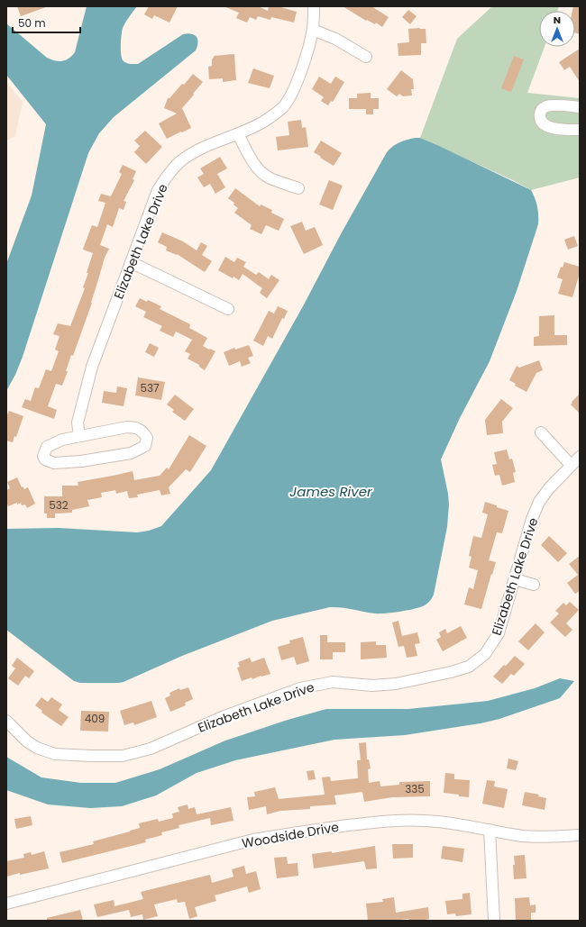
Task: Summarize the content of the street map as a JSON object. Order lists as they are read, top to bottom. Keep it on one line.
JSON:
{"streets":{"street":["Elizabeth Lake Drive","Woodside Drive"]},"water":["James River"],"house_numbers":["537","532","409","335"],"scale_bar":"50 m","north":"top"}
